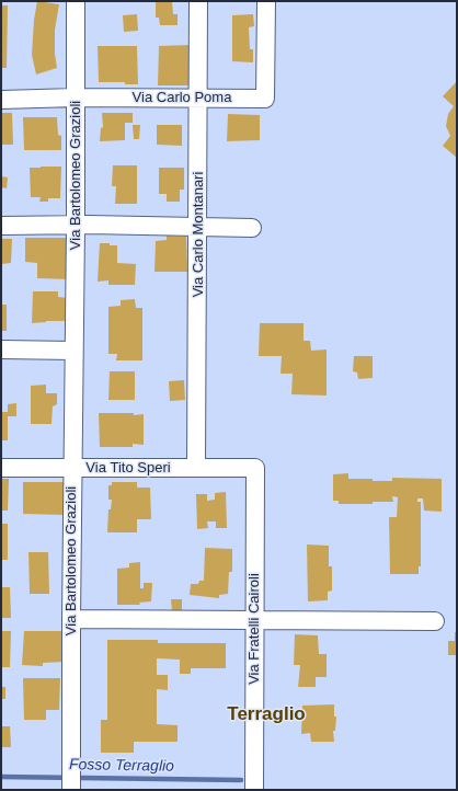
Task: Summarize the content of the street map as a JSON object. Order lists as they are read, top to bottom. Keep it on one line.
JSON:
{"streets":{"street":["Via Carlo Poma","Via Bartolomeo Grazioli","Via Carlo Montanari","Via Tito Speri","Via Fratelli Cairoli"]},"crossings":[["Via Carlo Poma","Via Bartolomeo Grazioli"],["Via Carlo Poma","Via Carlo Montanari"],["Via Bartolomeo Grazioli","Via Tito Speri"],["Via Carlo Montanari","Via Tito Speri"],["Via Tito Speri","Via Fratelli Cairoli"]],"districts":["Terraglio"],"water":["Fosso Terraglio"]}
